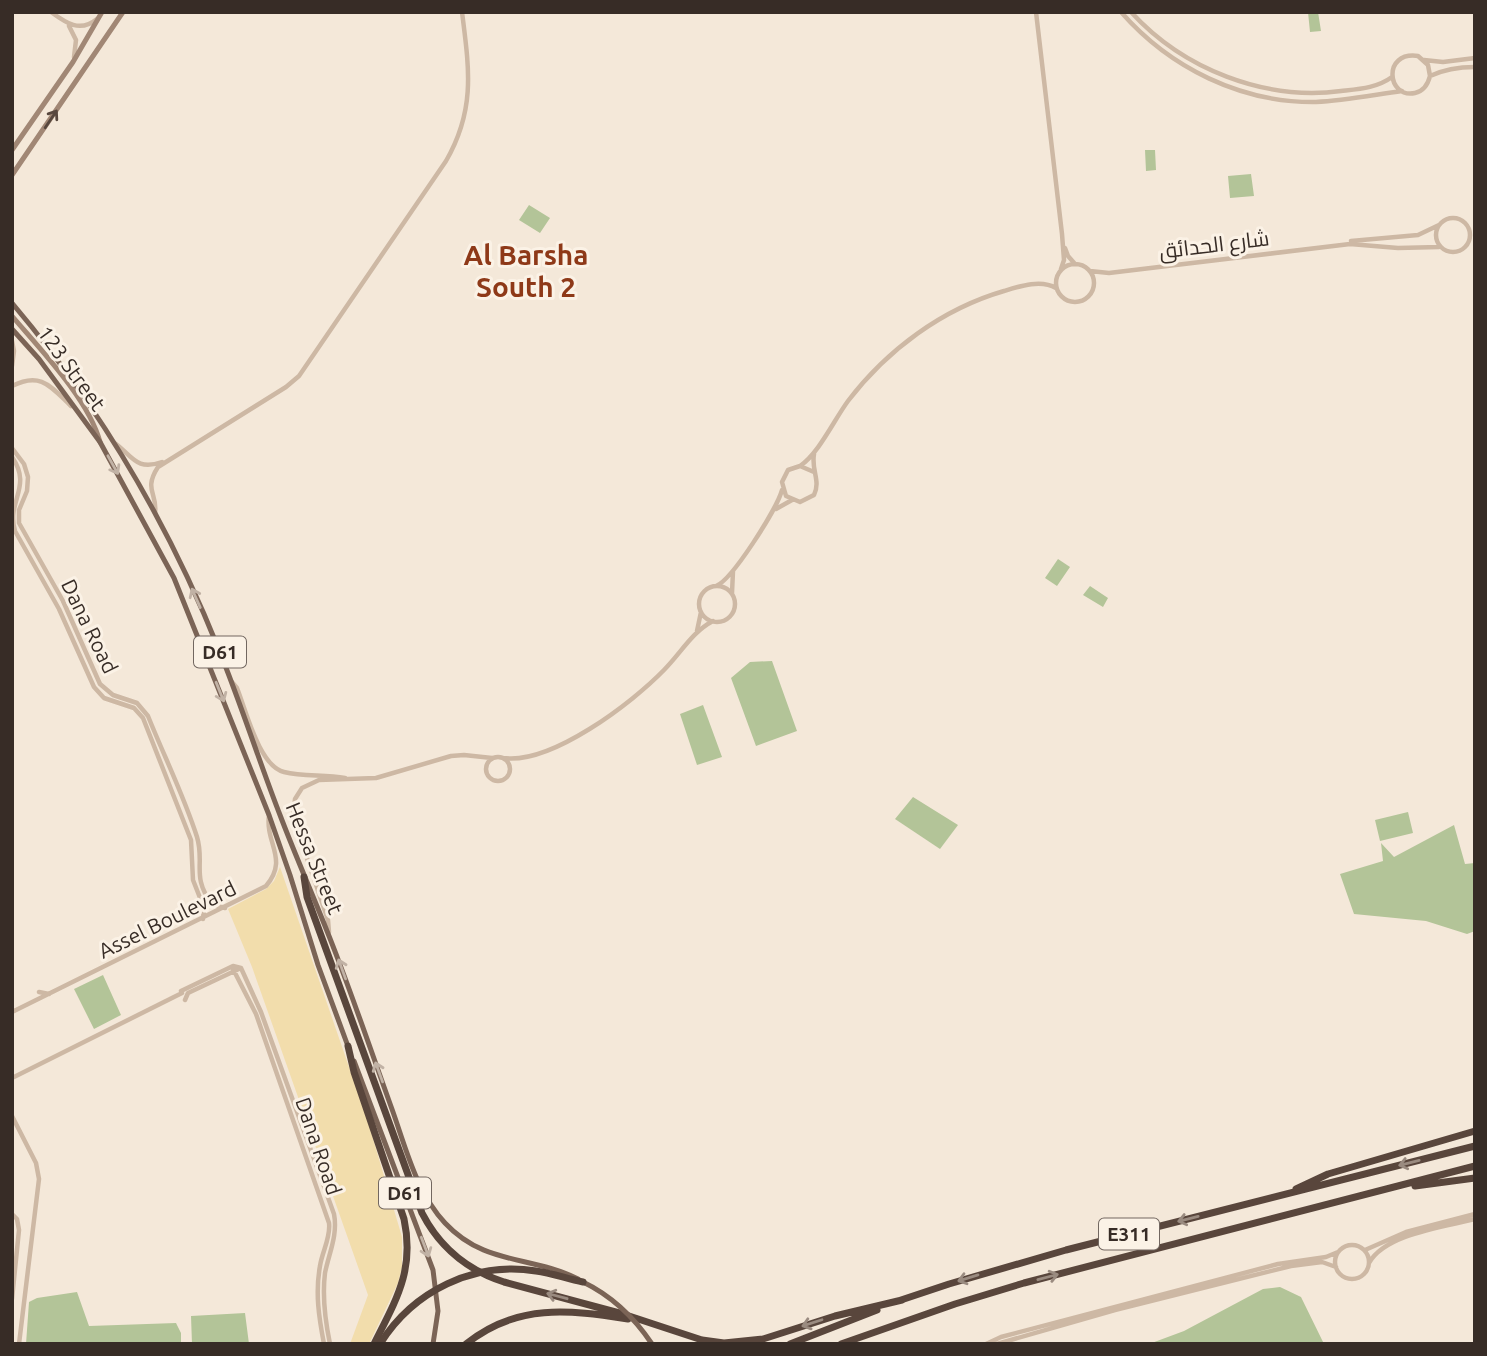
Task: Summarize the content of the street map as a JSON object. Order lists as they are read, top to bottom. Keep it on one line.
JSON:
{"streets":{"highway":["E311"],"main road":["123 Street","D61","Hessa Street"],"street":["شارع الحدائق","Dana Road","Assel Boulevard"]},"crossings":[["123 Street","Hessa Street"],["Dana Road","Assel Boulevard"],["Hessa Street","Assel Boulevard"]],"districts":["Al Barsha South 2"]}
